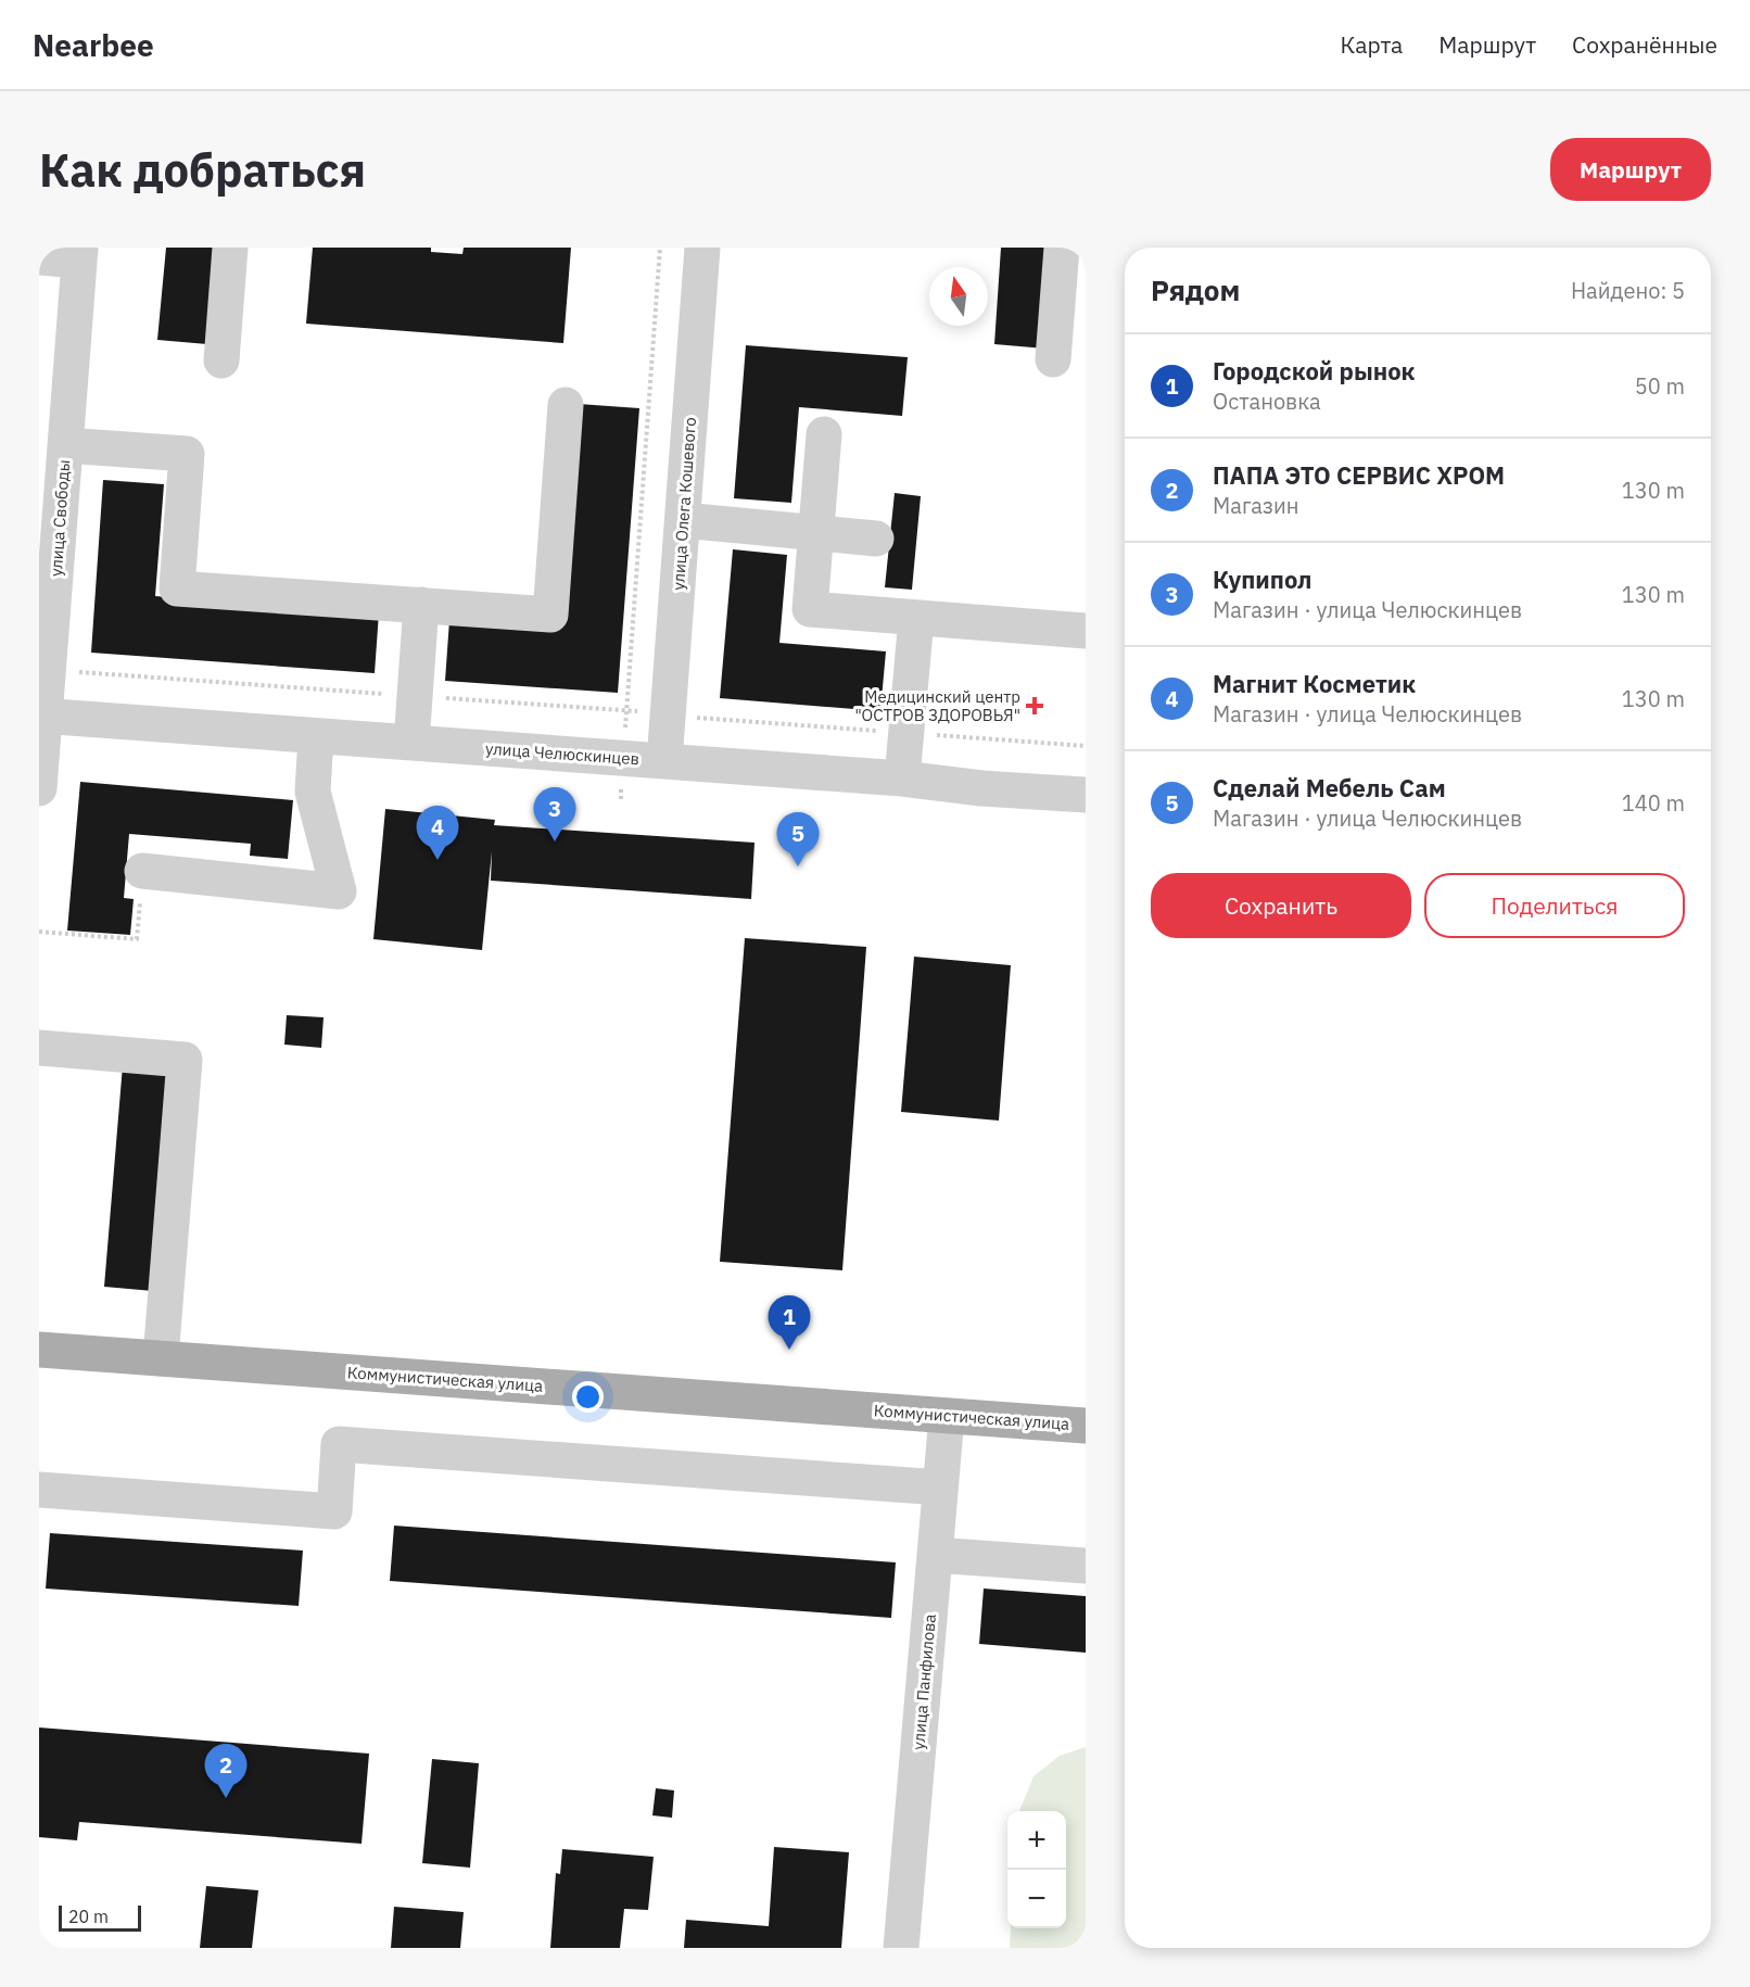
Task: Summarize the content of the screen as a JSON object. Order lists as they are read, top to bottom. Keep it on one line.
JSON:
{"streets":{"main road":["Коммунистическая улица"],"street":["улица Олега Кошевого","улица Свободы","улица Челюскинцев","улица Панфилова"]},"crossings":[["улица Олега Кошевого","улица Челюскинцев"],["улица Свободы","улица Челюскинцев"],["Коммунистическая улица","улица Панфилова"]],"places":{"health":["Медицинский центр \"ОСТРОВ ЗДОРОВЬЯ\""]},"scale_bar":"20 m","north":"top","page":{"header":"Nearbee","nav":["Карта","Маршрут","Сохранённые"],"buttons":["Маршрут",["Сохранить","Поделиться"]],"title":"Как добраться","heading":["Рядом","Найдено: 5"],"list":[{"mark":"1","name":"Городской рынок","note":"Остановка","value":"50 m"},{"mark":"2","name":"ПАПА ЭТО СЕРВИС ХРОМ","note":"Магазин","value":"130 m"},{"mark":"3","name":"Купипол","note":"Магазин · улица Челюскинцев","value":"130 m"},{"mark":"4","name":"Магнит Косметик","note":"Магазин · улица Челюскинцев","value":"130 m"},{"mark":"5","name":"Сделай Мебель Сам","note":"Магазин · улица Челюскинцев","value":"140 m"}],"pins":["3","4","5","1","2"],"map_buttons":["+","−"],"scale":"20 m"}}
